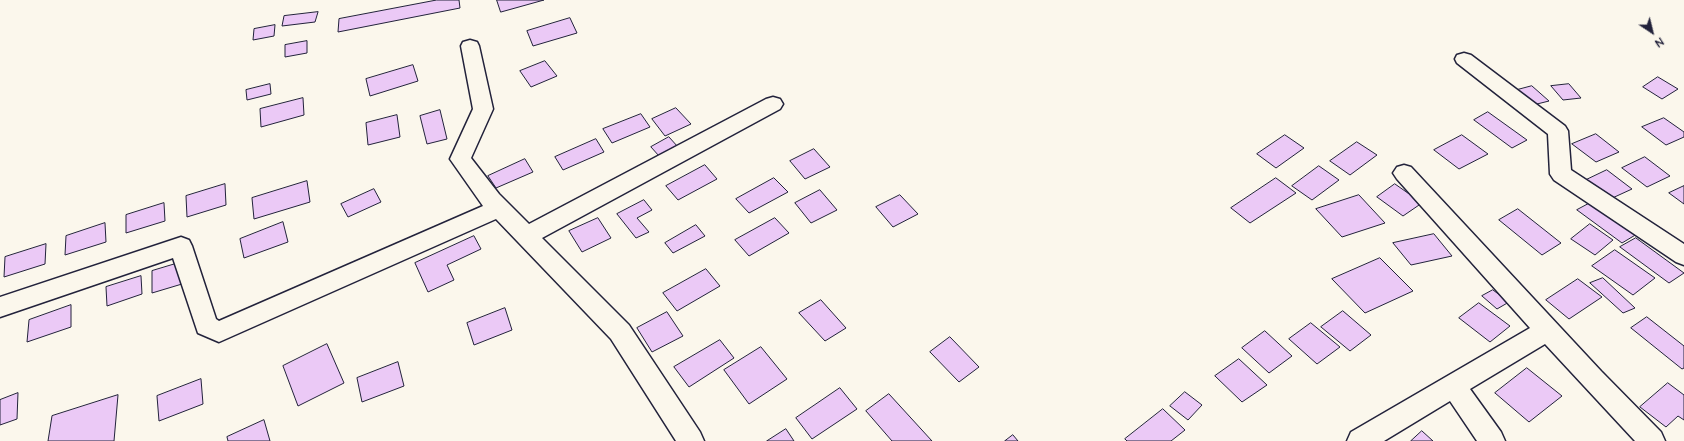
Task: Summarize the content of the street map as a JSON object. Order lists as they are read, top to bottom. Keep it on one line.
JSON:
{"north":"bottom right"}
